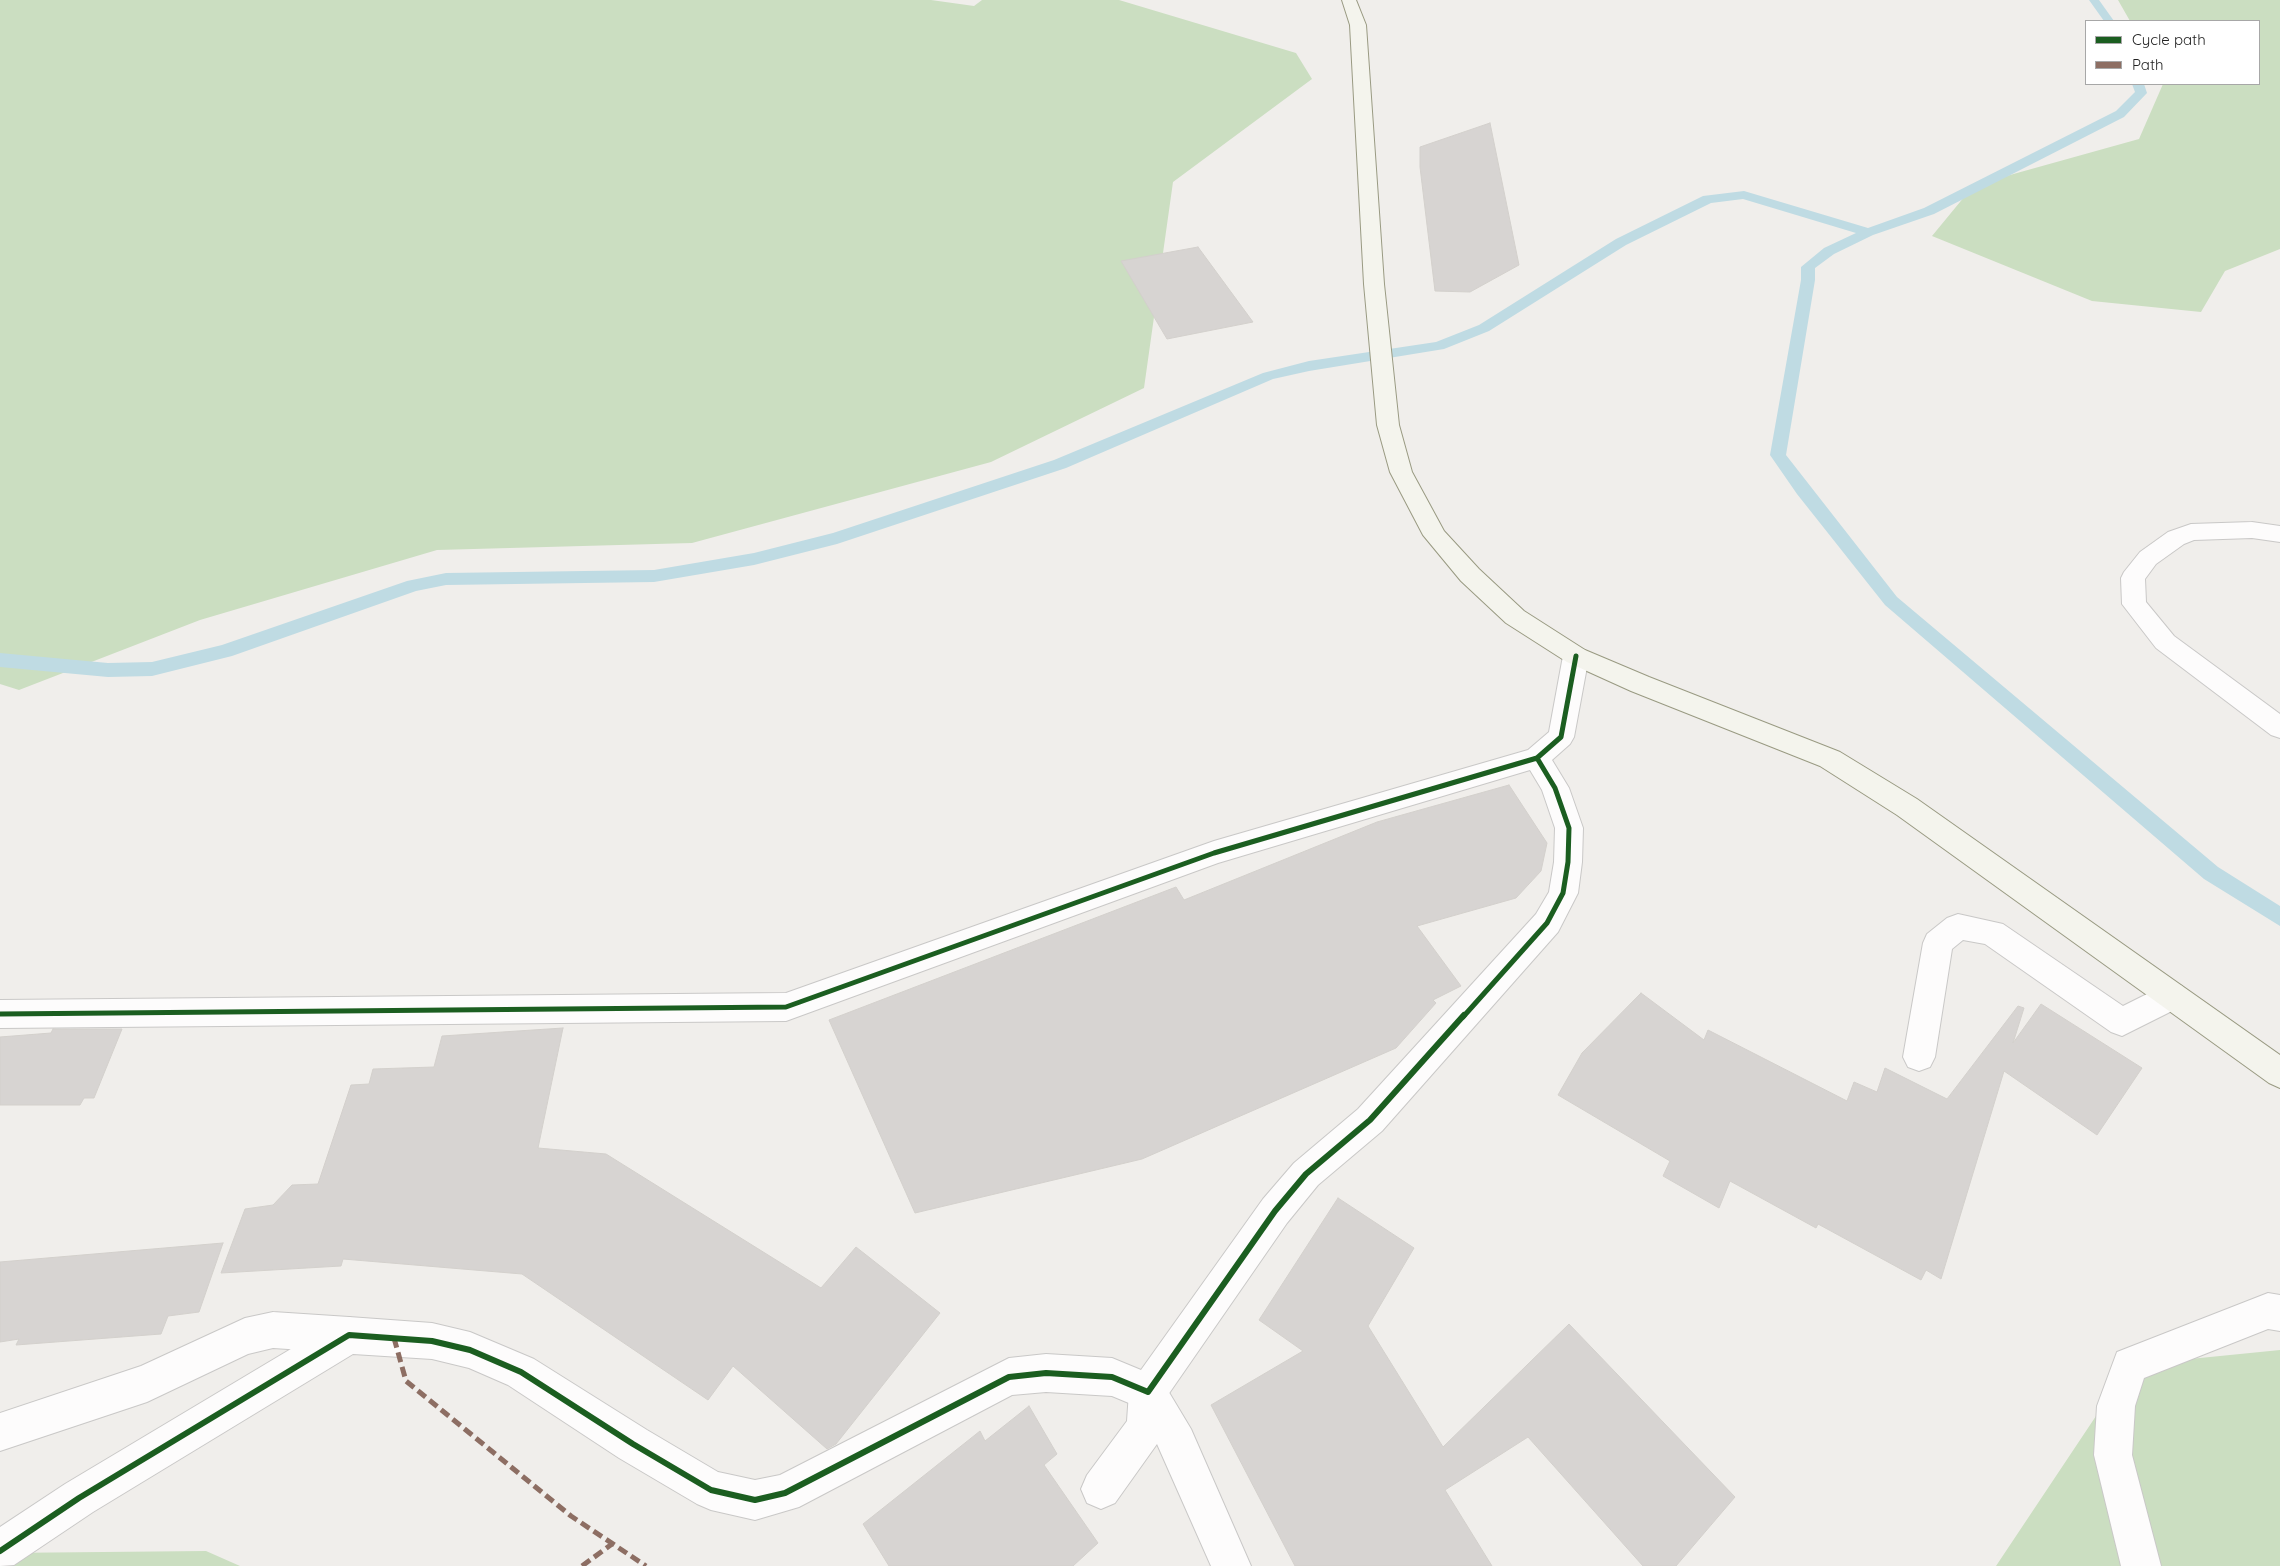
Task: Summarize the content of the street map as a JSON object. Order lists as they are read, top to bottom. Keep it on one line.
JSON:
{"legend":["Cycle path","Path"]}
